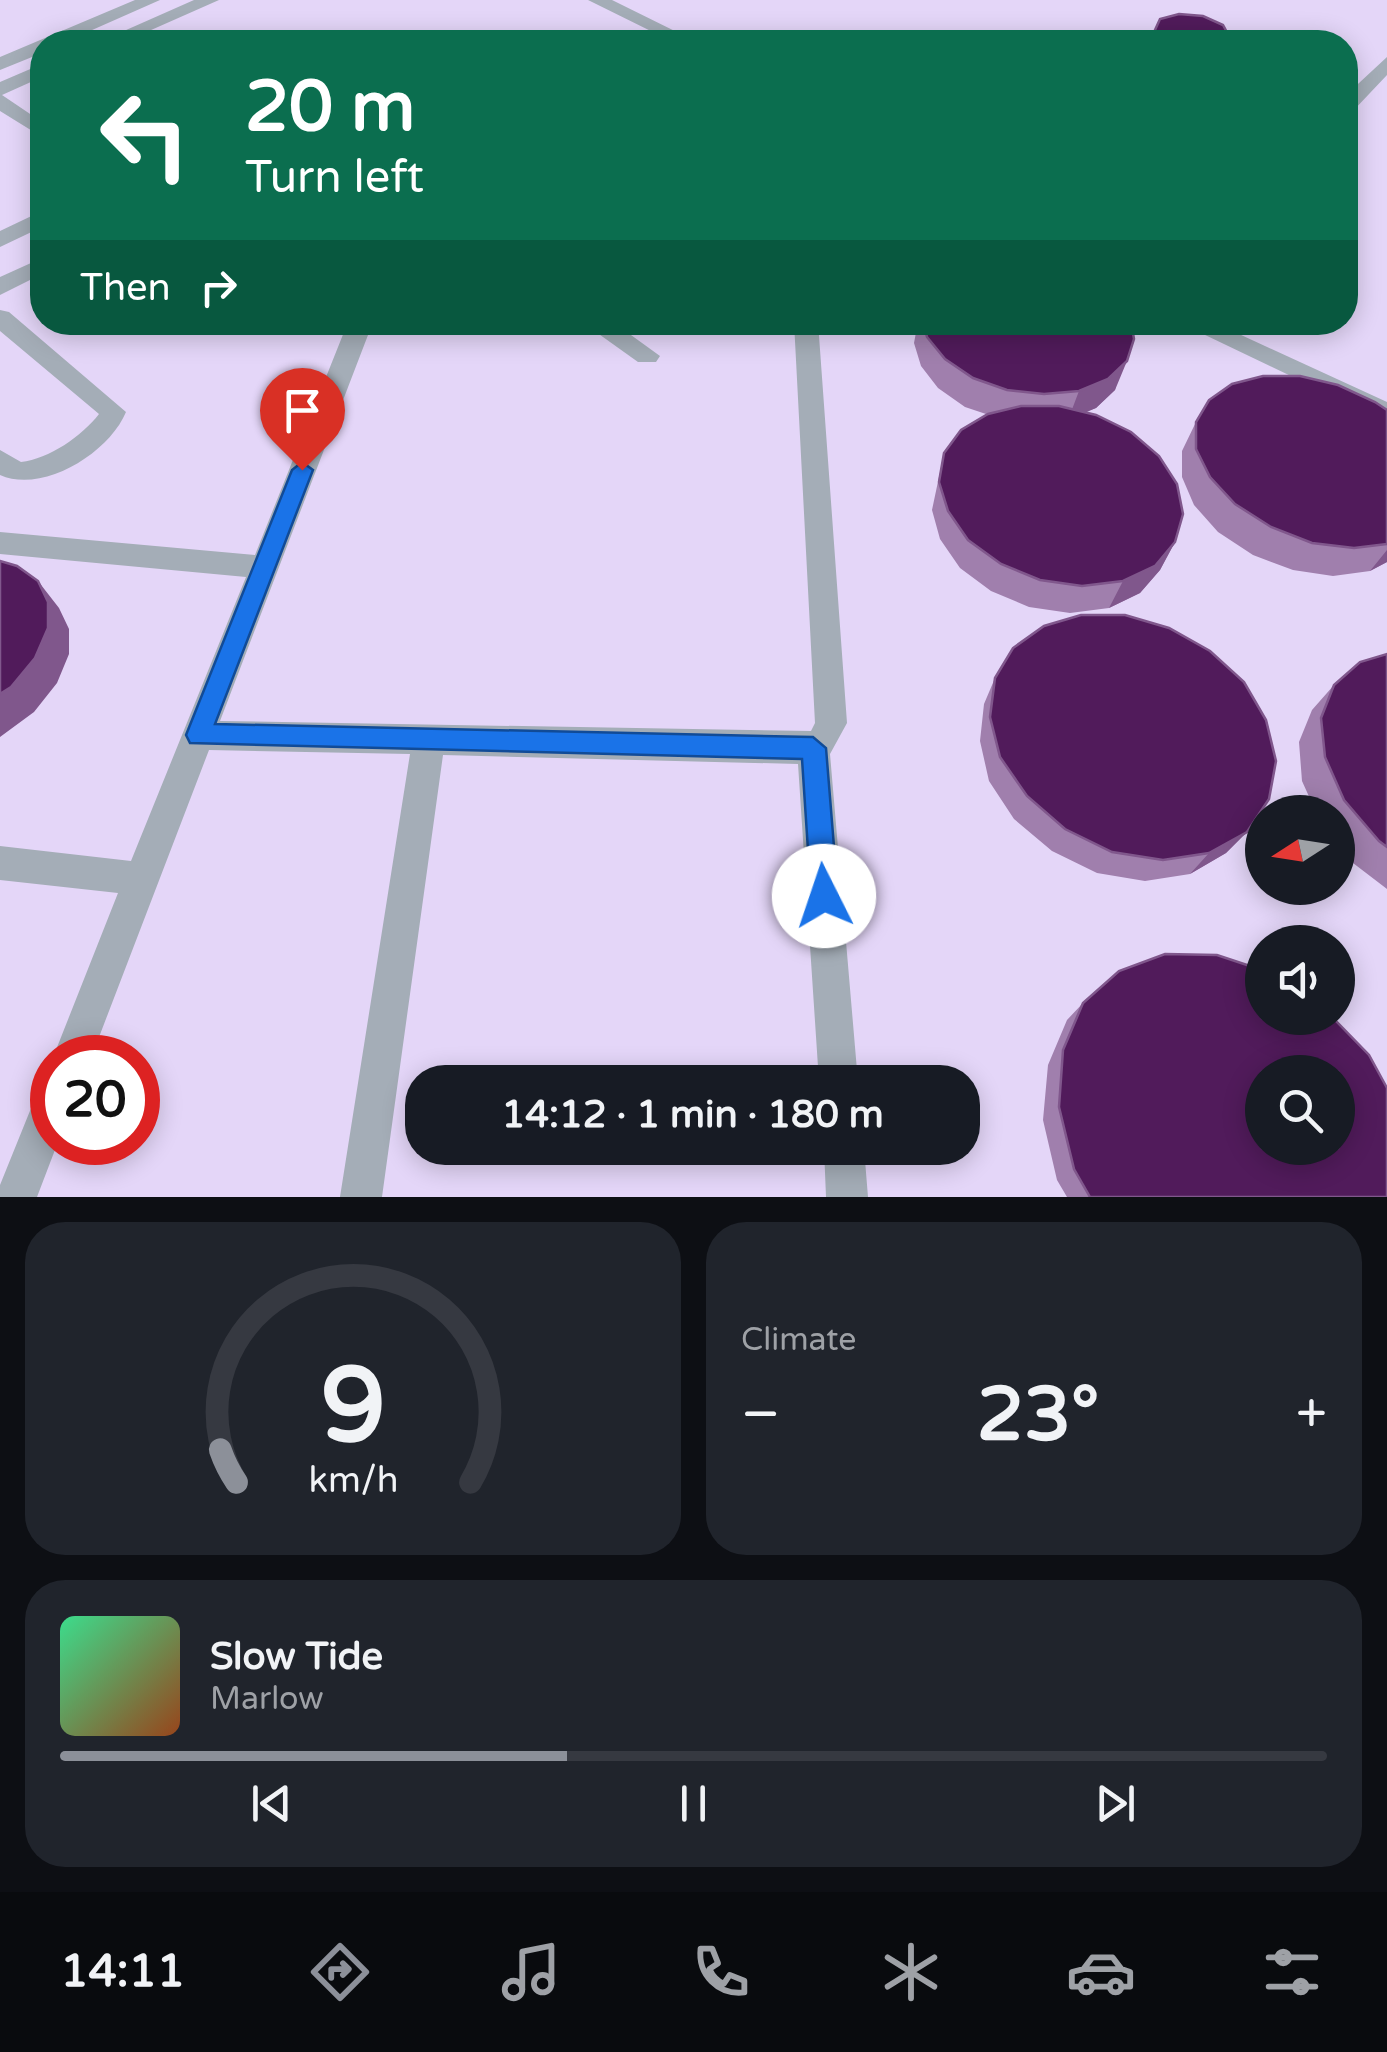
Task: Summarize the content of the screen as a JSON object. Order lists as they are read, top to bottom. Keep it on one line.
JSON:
{"north":"left","page":{"turn":["20 m","Turn left"],"then":"Then","limit":"20","trip":"14:12 · 1 min · 180 m","tile":"Climate","heat":["−","23°","+"],"song":["Slow Tide","Marlow"],"tabs":"14:11","gauge":["9","km/h"]}}
